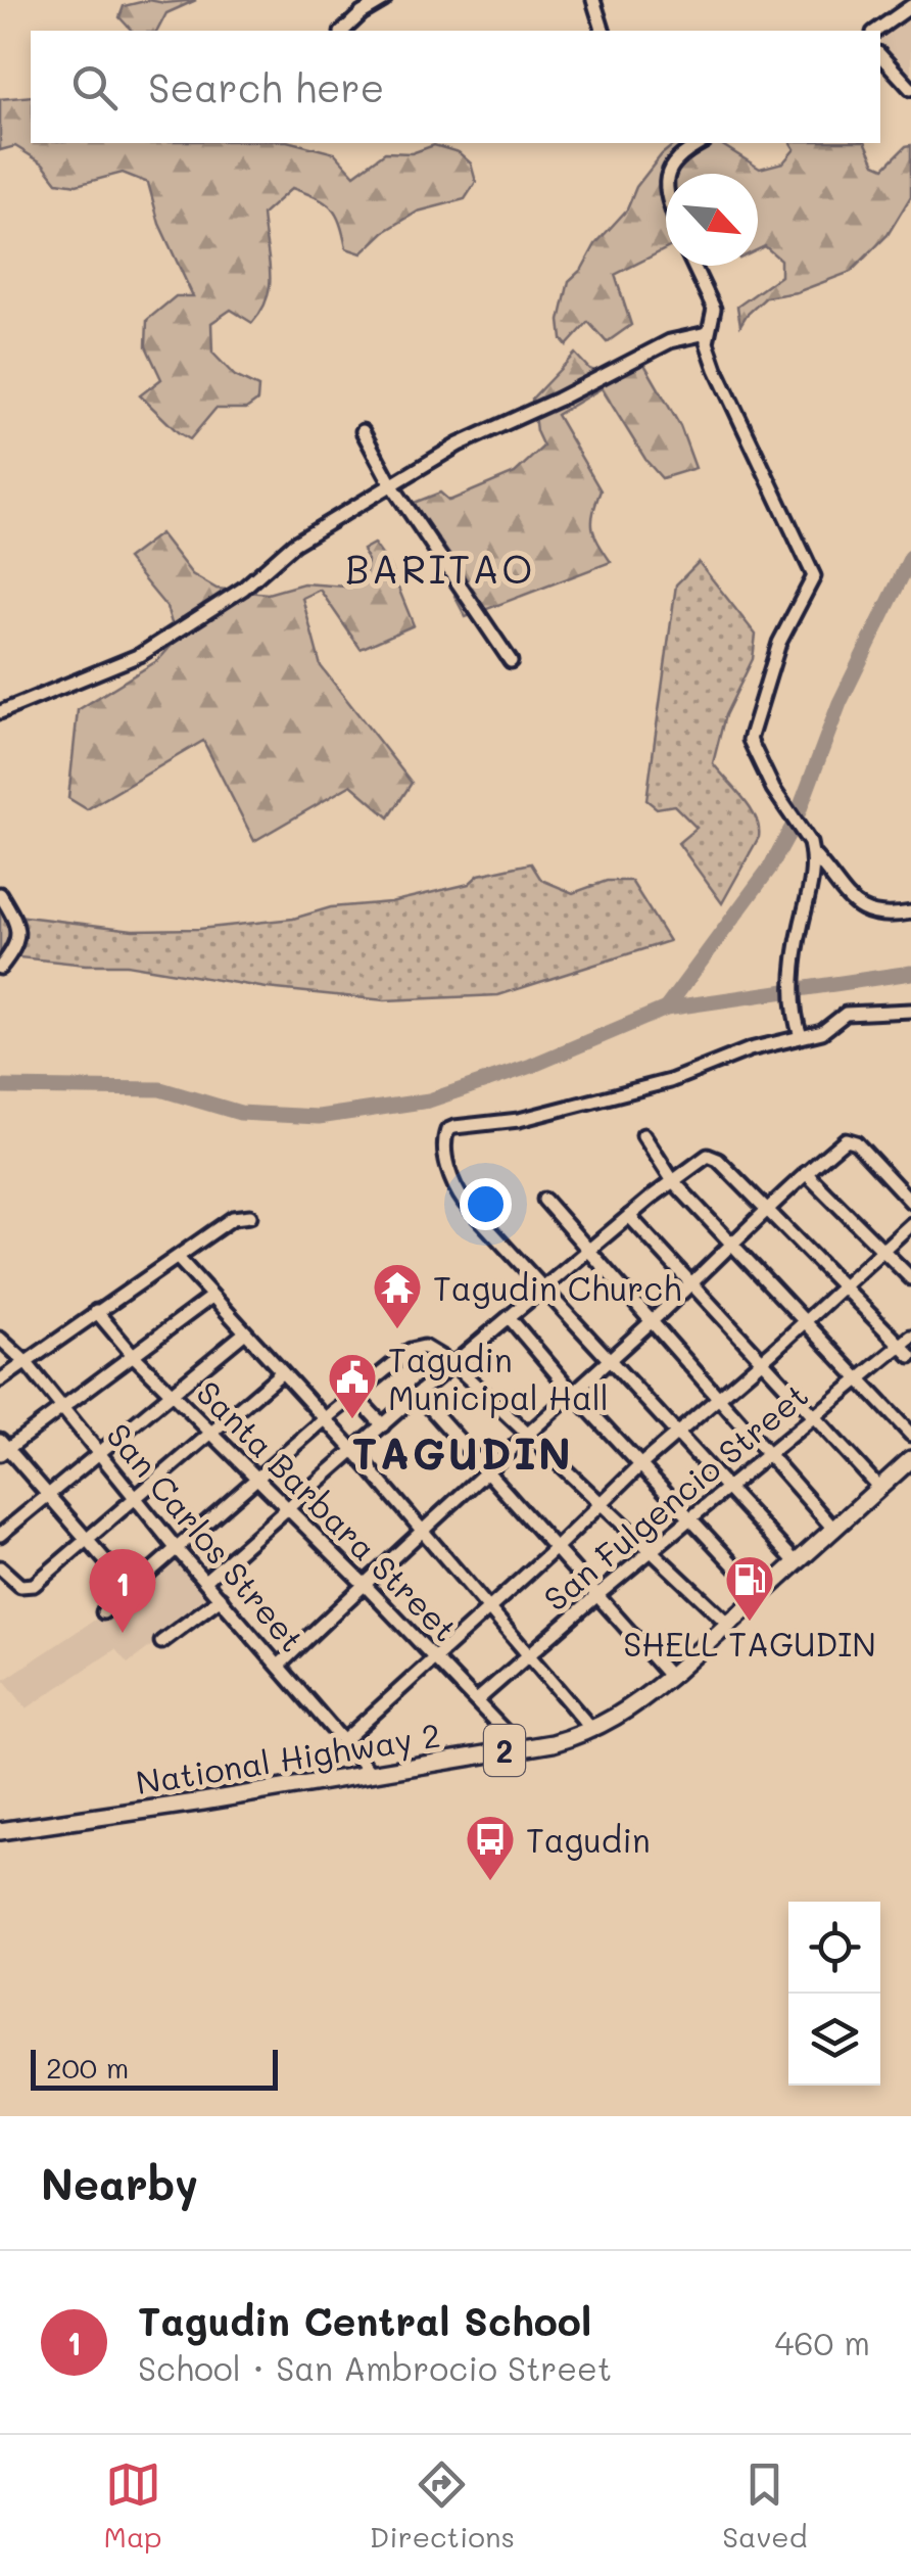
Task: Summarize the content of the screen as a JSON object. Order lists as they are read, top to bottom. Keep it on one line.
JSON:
{"streets":{"highway":["2","National Highway 2"],"street":["San Fulgencio Street","Santa Barbara Street","San Carlos Street"]},"crossings":[["San Fulgencio Street","Santa Barbara Street"],["Santa Barbara Street","National Highway 2"],["San Carlos Street","National Highway 2"]],"districts":["BARITAO","TAGUDIN"],"places":{"temple":["Tagudin Church"],"public building":["Tagudin Municipal Hall"],"fuel station":["SHELL TAGUDIN"],"bus stop":["Tagudin"]},"scale_bar":"200 m","north":"bottom right","page":{"search":"Search here","pins":"1","scale":"200 m","heading":"Nearby","list":[{"mark":"1","name":"Tagudin Central School","note":"School · San Ambrocio Street","value":"460 m"}],"nav":["Map","Directions","Saved"]}}
